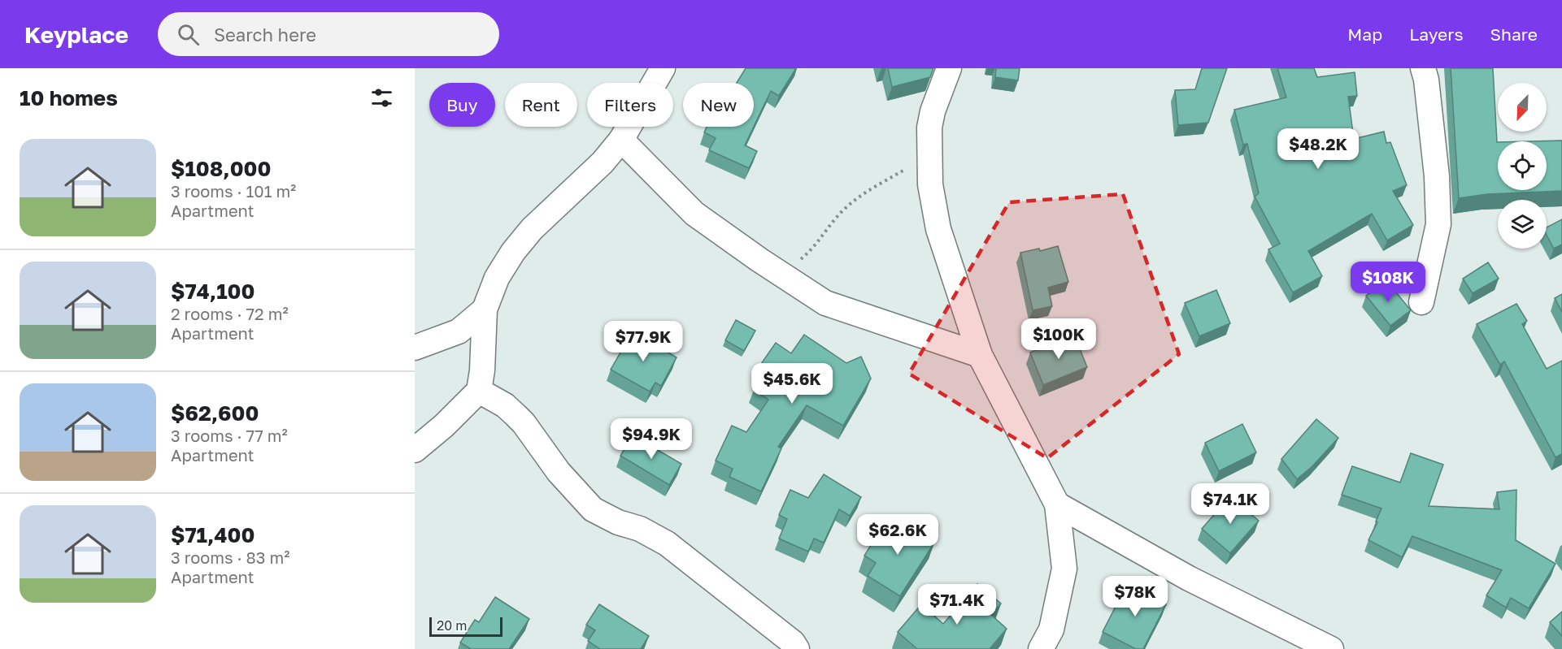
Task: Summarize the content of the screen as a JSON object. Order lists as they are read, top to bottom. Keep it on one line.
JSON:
{"scale_bar":"20 m","north":"bottom left","page":{"header":"Keyplace","search":"Search here","nav":["Map","Layers","Share"],"heading":"10 homes","chip":["Buy","Rent","Filters","New"],"list":[{"name":"$108,000","note":"3 rooms · 101 m² · Apartment"},{"name":"$74,100","note":"2 rooms · 72 m² · Apartment"},{"name":"$62,600","note":"3 rooms · 77 m² · Apartment"},{"name":"$71,400","note":"3 rooms · 83 m² · Apartment"}],"price":["$48.2K","$108K","$100K","$77.9K","$45.6K","$94.9K","$74.1K","$62.6K","$78K","$71.4K"],"scale":"20 m"}}
